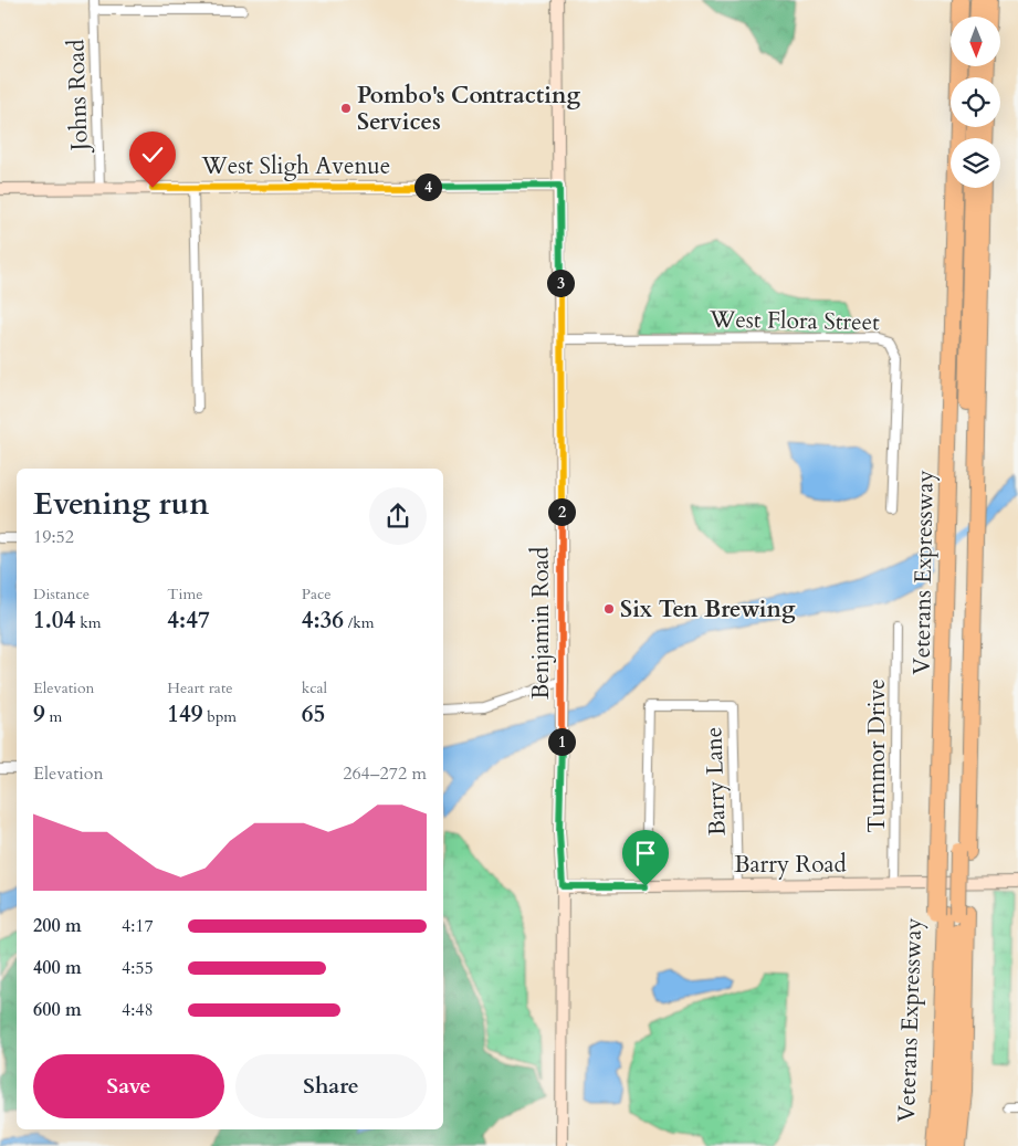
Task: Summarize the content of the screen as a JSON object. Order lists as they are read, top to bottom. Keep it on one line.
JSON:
{"streets":{"highway":["Veterans Expressway"],"street":["Johns Road","West Sligh Avenue","West Flora Street","Benjamin Road","Turnmor Drive","Barry Lane","Barry Road"]},"crossings":[["Johns Road","West Sligh Avenue"],["West Sligh Avenue","Benjamin Road"],["West Flora Street","Benjamin Road"],["Benjamin Road","Barry Road"],["Turnmor Drive","Barry Road"],["Barry Lane","Barry Road"]],"places":["Pombo's Contracting Services","Six Ten Brewing"],"north":"bottom","page":{"pins":["4","3","2","1"],"heading":["Evening run","19:52"],"stats":[["Distance","1.04 km"],["Time","4:47"],["Pace","4:36 /km"],["Elevation","9 m"],["Heart rate","149 bpm"],["kcal","65"]],"chart":["Elevation","264–272 m"],"list":[{"name":"200 m","note":"4:17"},{"name":"400 m","note":"4:55"},{"name":"600 m","note":"4:48"}],"buttons":["Save","Share"]}}
